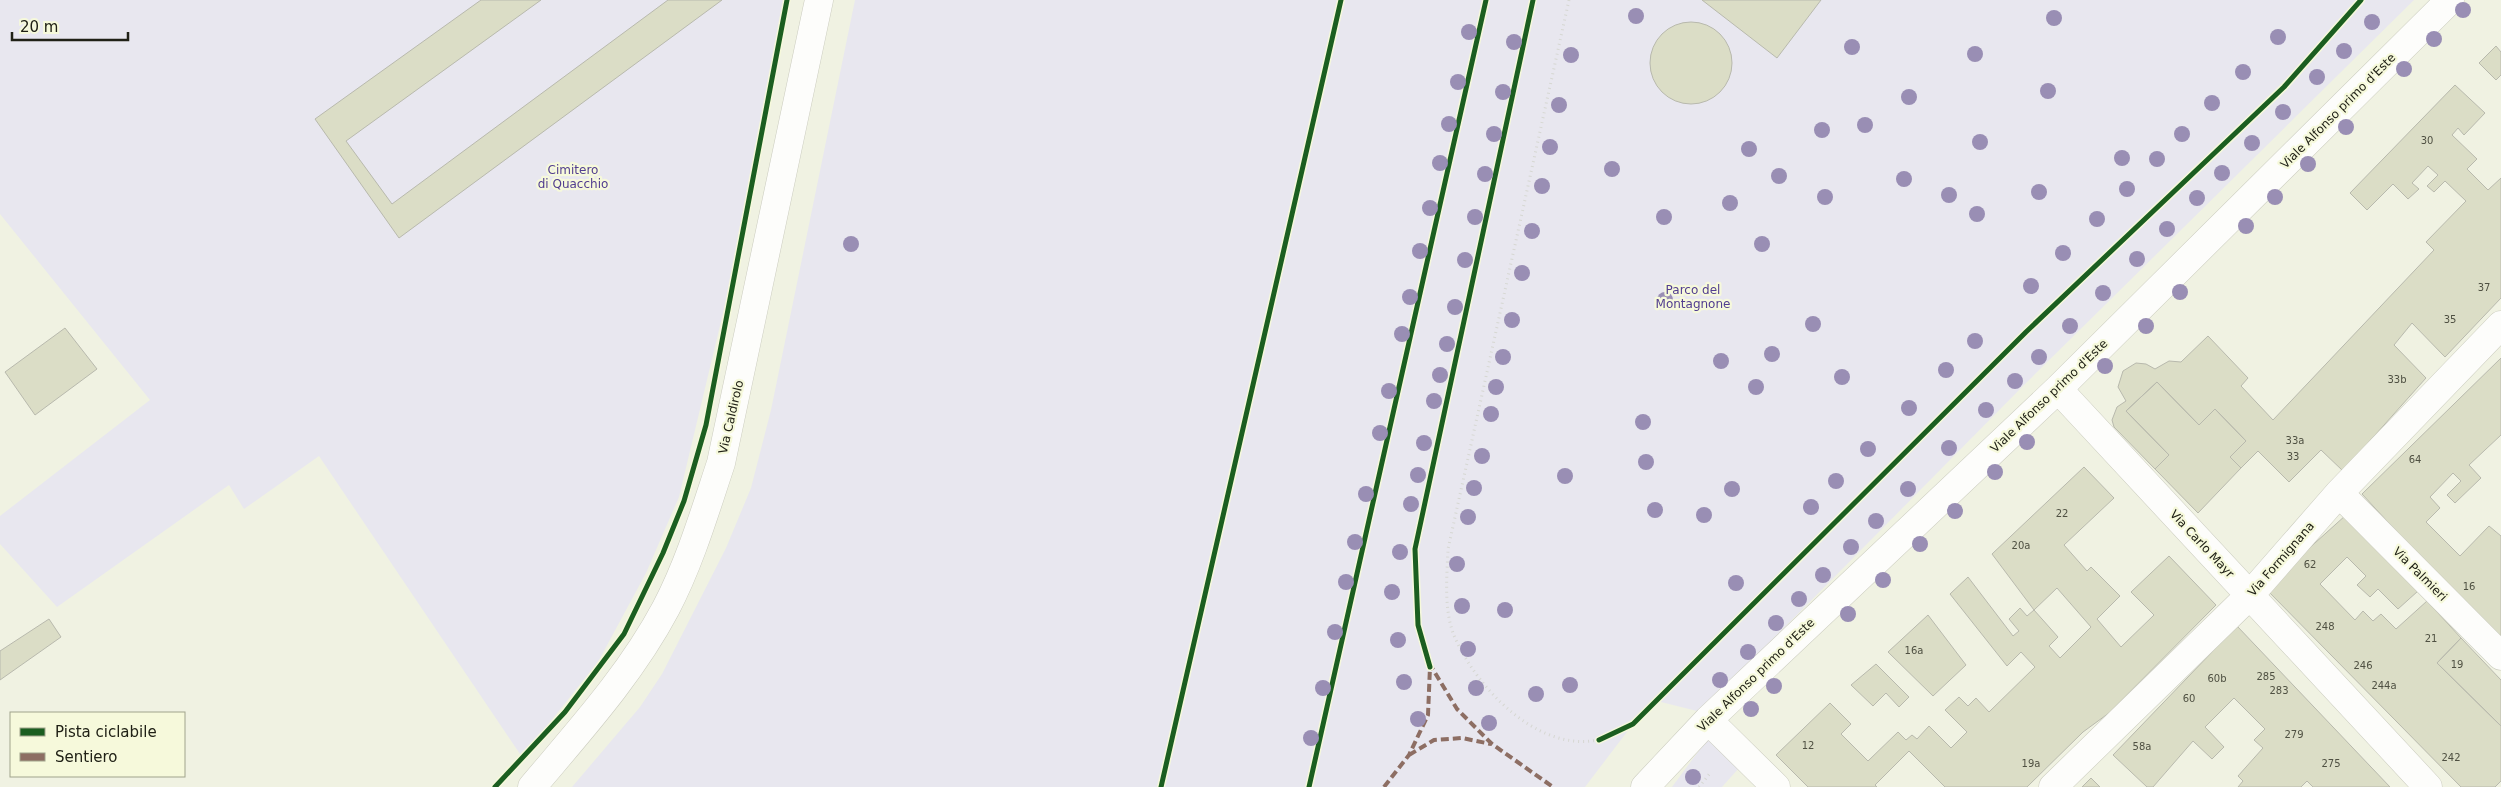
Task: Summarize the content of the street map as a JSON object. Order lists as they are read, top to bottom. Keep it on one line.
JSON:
{"streets":{"street":["Viale Alfonso primo d'Este","Via Caldirolo","Via Carlo Mayr","Via Formignana","Via Palmieri"]},"crossings":[["Viale Alfonso primo d'Este","Via Carlo Mayr"],["Via Carlo Mayr","Via Formignana"],["Via Formignana","Via Palmieri"]],"parks":["Cimitero di Quacchio","Parco del Montagnone"],"house_numbers":["30","37","35","33b","33a","33","64","22","20a","62","16","248","21","16a","19","246","285","60b","244a","283","60","279","12","58a","242","19a","275"],"legend":["Pista ciclabile","Sentiero"],"scale_bar":"20 m"}
